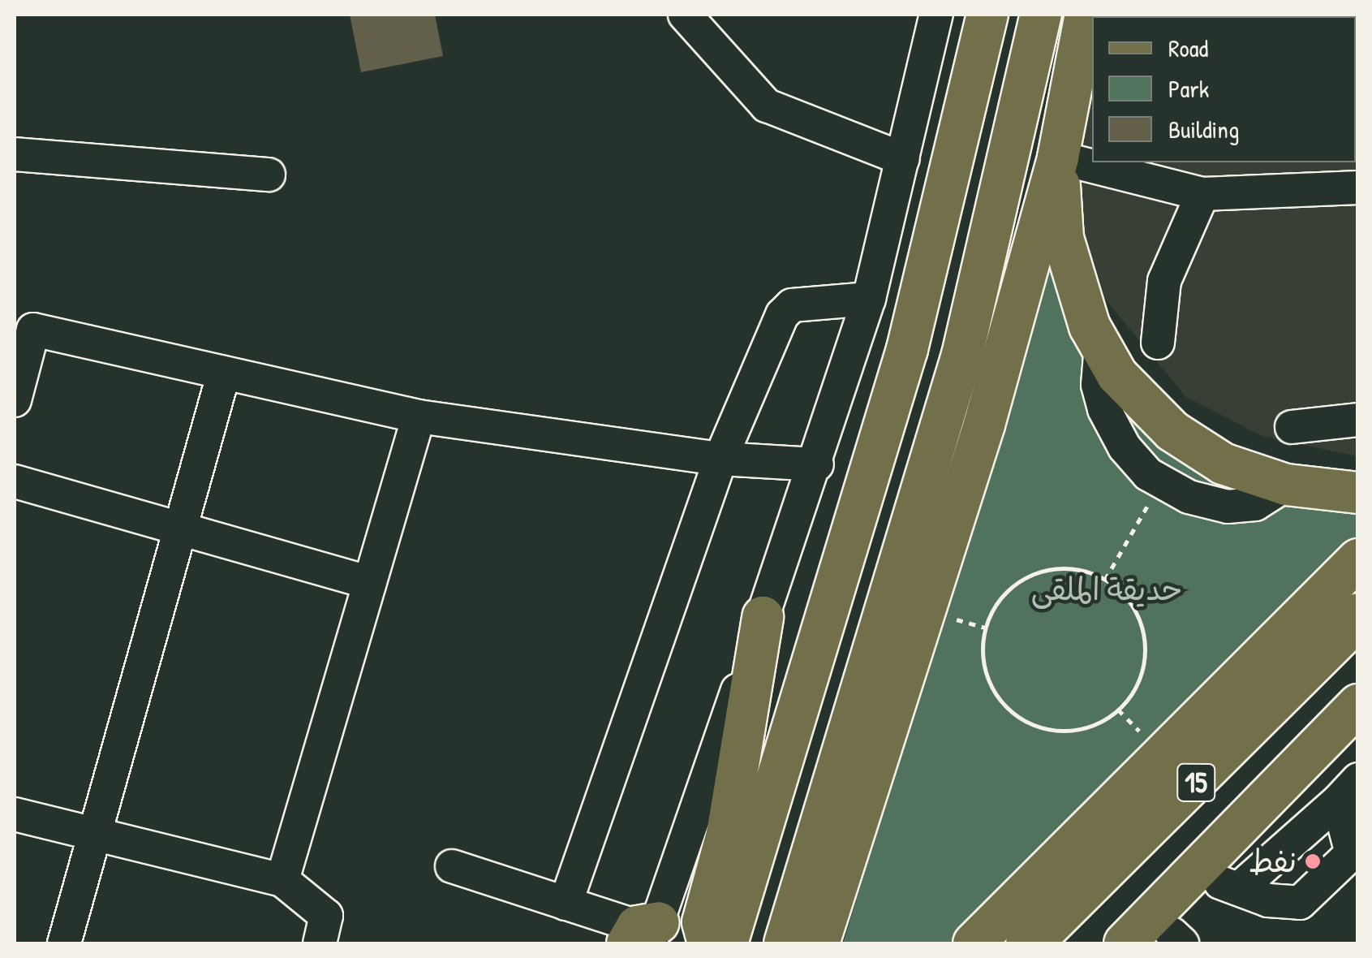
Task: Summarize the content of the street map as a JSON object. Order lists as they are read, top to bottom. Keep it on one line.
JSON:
{"streets":{"highway":["15"]},"parks":["حديقة الملقى"],"places":["نفط"],"legend":["Road","Park","Building"]}
